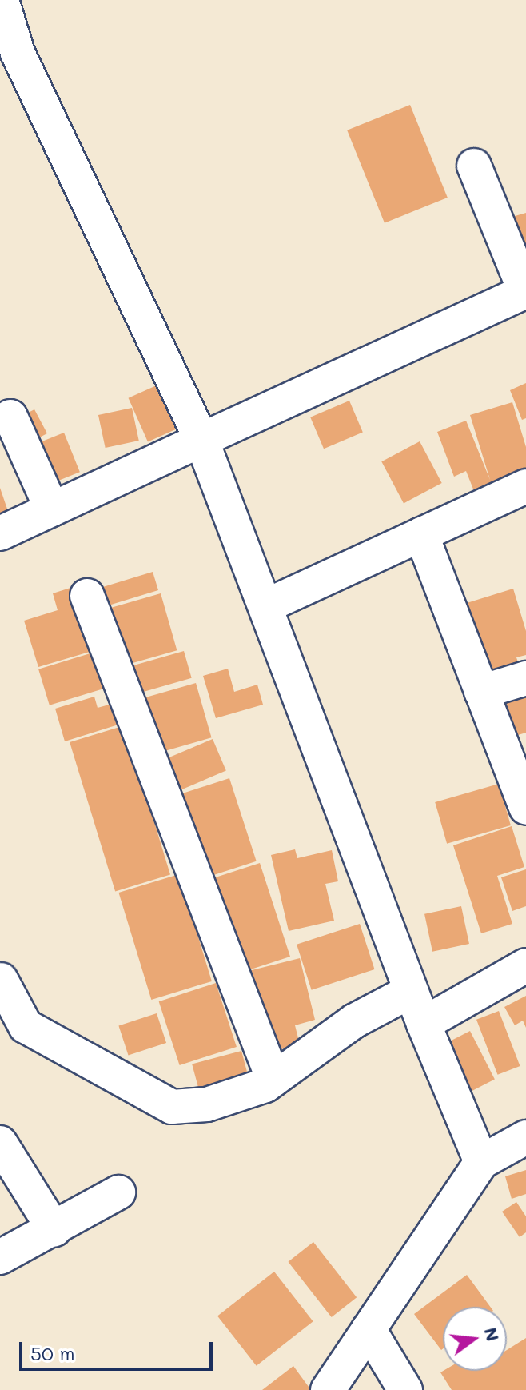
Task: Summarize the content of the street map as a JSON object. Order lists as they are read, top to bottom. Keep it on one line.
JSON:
{"scale_bar":"50 m","north":"right"}
